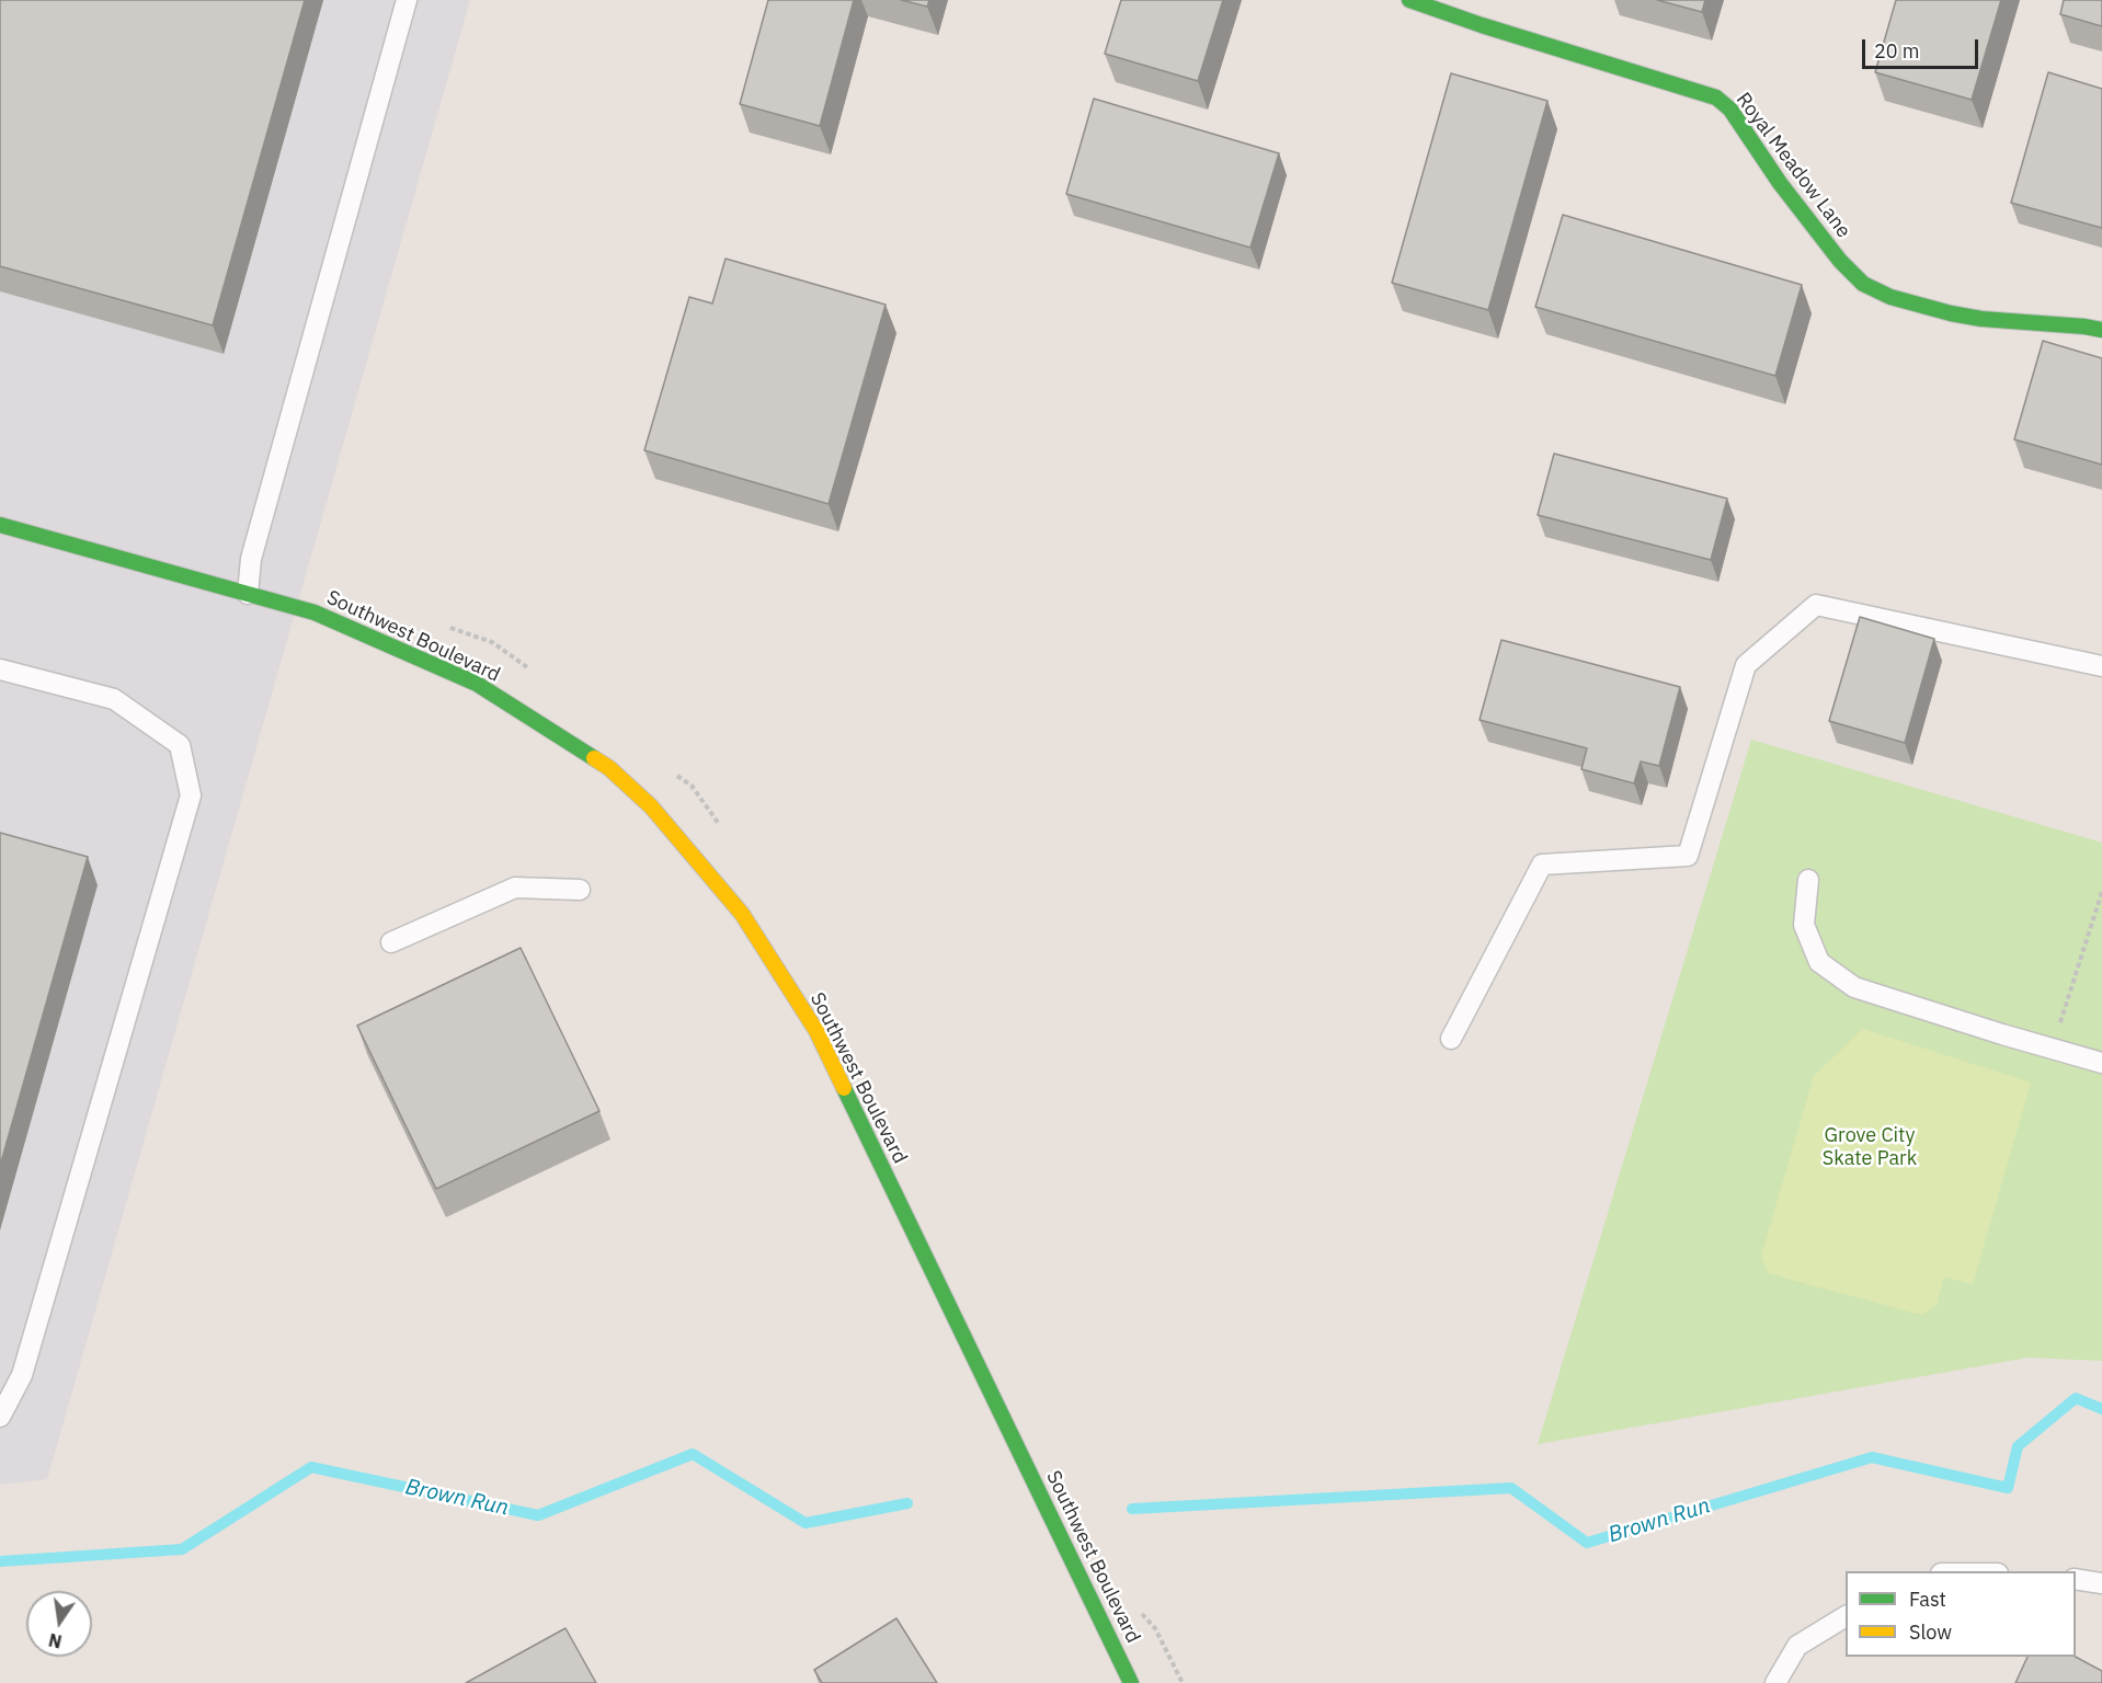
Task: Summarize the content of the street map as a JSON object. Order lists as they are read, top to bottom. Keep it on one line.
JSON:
{"streets":{"street":["Royal Meadow Lane","Southwest Boulevard"]},"water":["Brown Run"],"parks":["Grove City Skate Park"],"legend":["Fast","Slow"],"scale_bar":"20 m","north":"bottom"}
